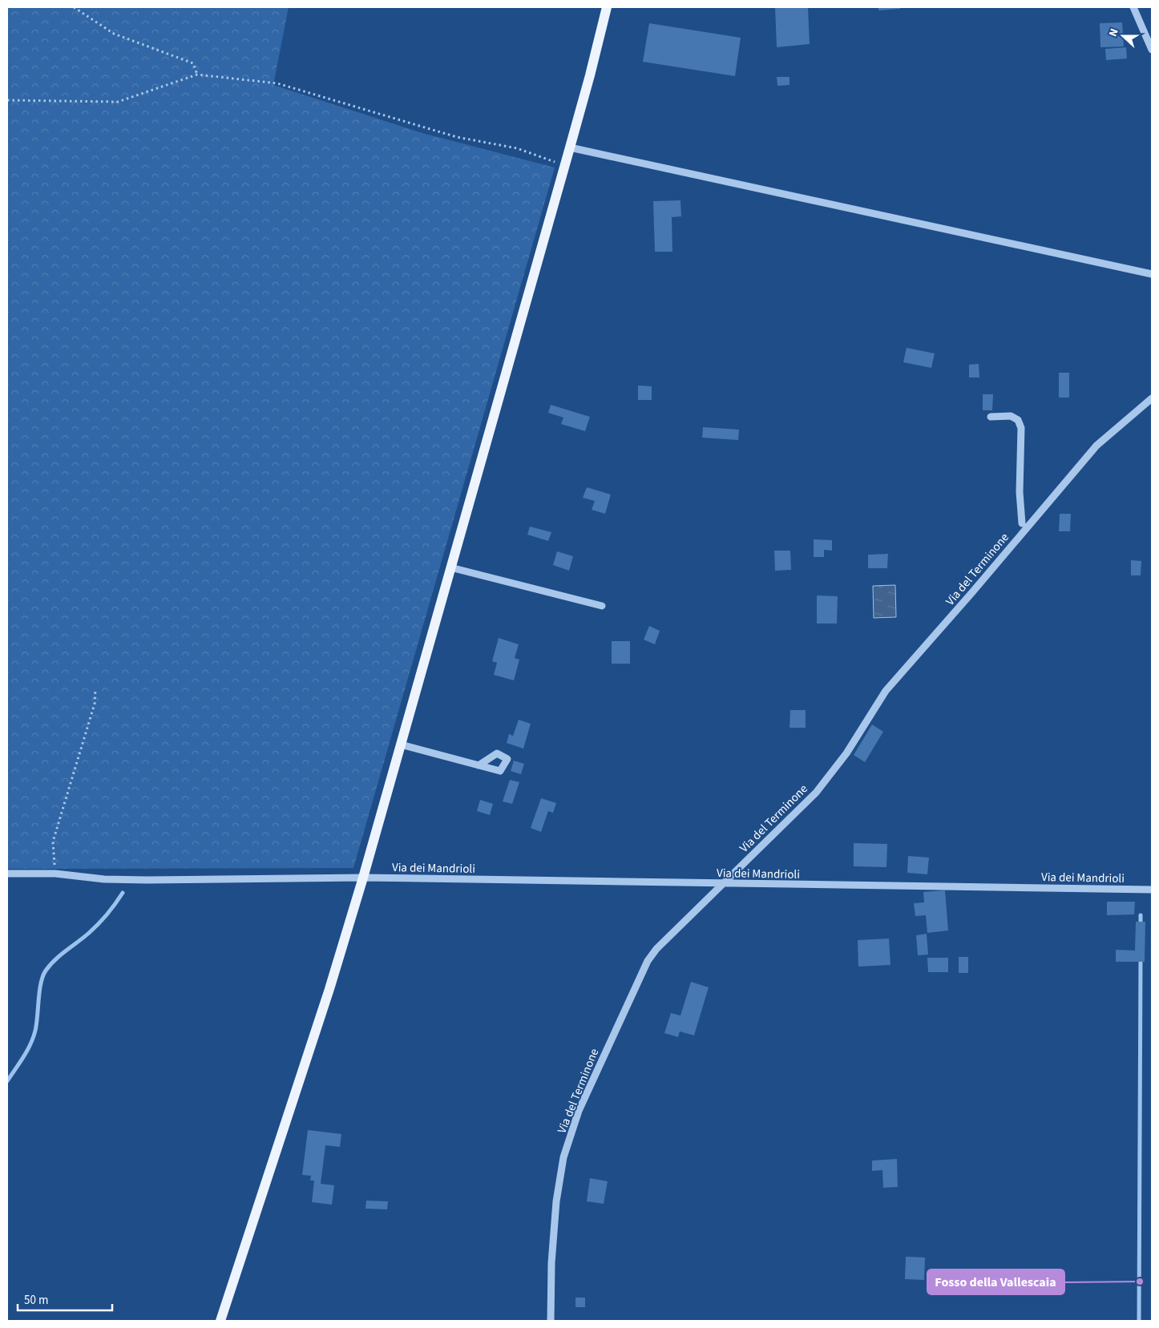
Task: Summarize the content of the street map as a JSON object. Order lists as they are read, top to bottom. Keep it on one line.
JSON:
{"streets":{"street":["Via del Terminone","Via dei Mandrioli"]},"crossings":[["Via del Terminone","Via dei Mandrioli"]],"places":["Fosso della Vallescaia"],"scale_bar":"50 m","north":"left"}
